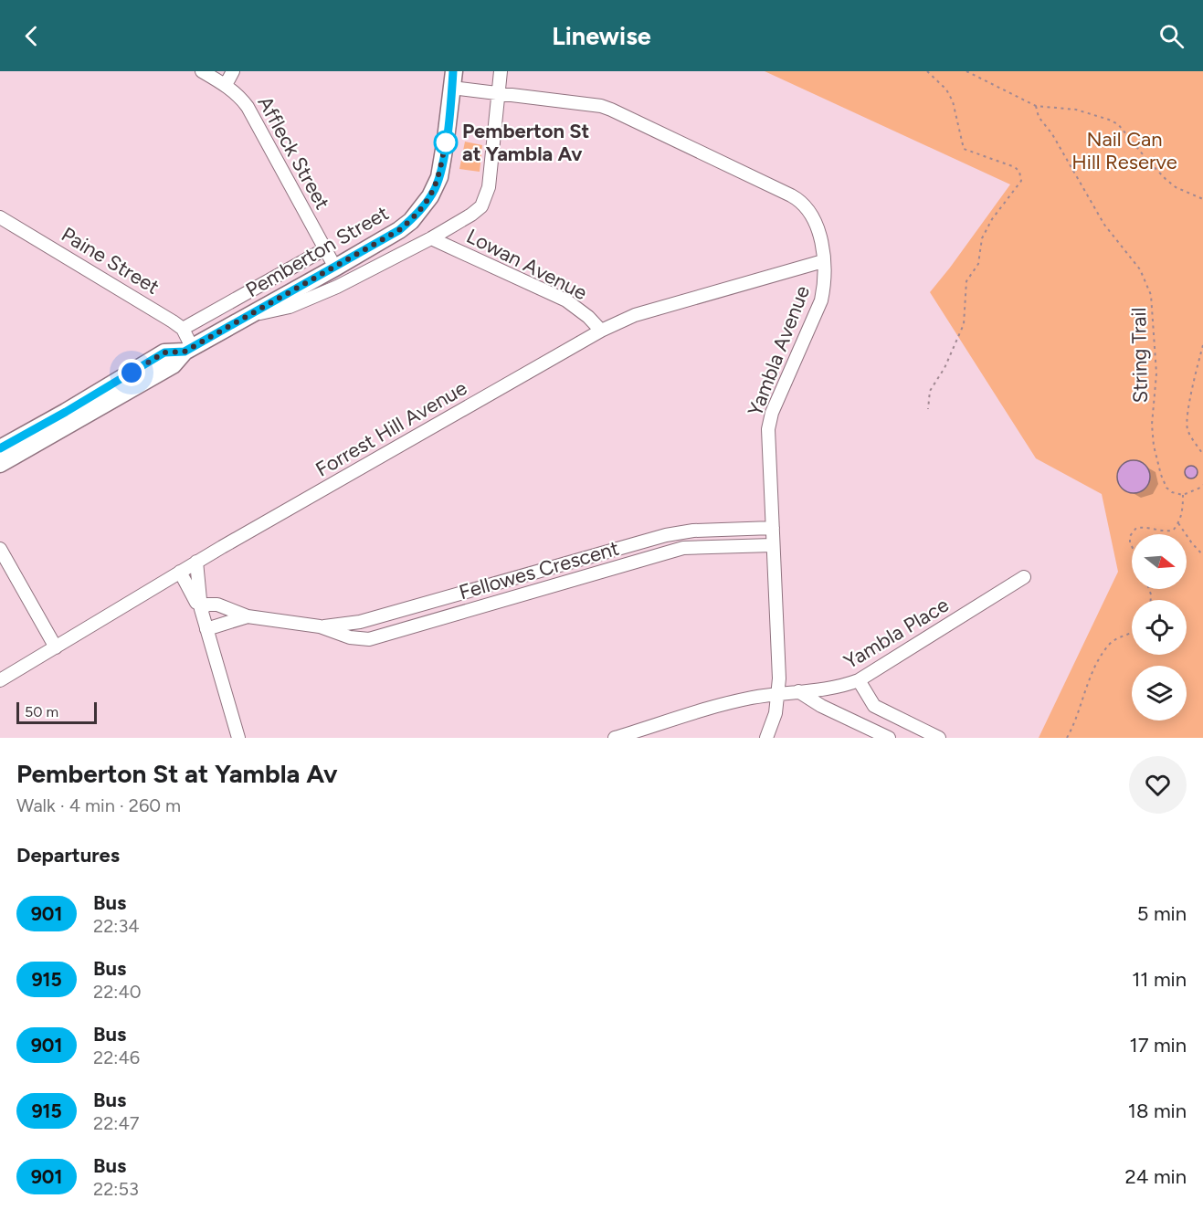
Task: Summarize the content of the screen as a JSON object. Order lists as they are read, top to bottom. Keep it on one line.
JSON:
{"streets":{"main road":["Pemberton Street"],"street":["Affleck Street","Paine Street","Lowan Avenue","Yambla Avenue","Forrest Hill Avenue","Fellowes Crescent","Yambla Place"],"path":["String Trail"]},"crossings":[["Affleck Street","Pemberton Street"],["Pemberton Street","Paine Street"],["Pemberton Street","Lowan Avenue"],["Pemberton Street","Yambla Avenue"],["Lowan Avenue","Forrest Hill Avenue"],["Yambla Avenue","Forrest Hill Avenue"],["Yambla Avenue","Fellowes Crescent"],["Yambla Avenue","Yambla Place"]],"parks":["Nail Can Hill Reserve"],"places":["Pemberton St at Yambla Av"],"lines":["bus line 901"],"scale_bar":"50 m","north":"right","page":{"header":"Linewise","scale":"50 m","heading":[["Pemberton St at Yambla Av","Walk · 4 min · 260 m"],"Departures"],"list":[{"mark":"901","name":"Bus","note":"22:34","value":"5 min"},{"mark":"915","name":"Bus","note":"22:40","value":"11 min"},{"mark":"901","name":"Bus","note":"22:46","value":"17 min"},{"mark":"915","name":"Bus","note":"22:47","value":"18 min"},{"mark":"901","name":"Bus","note":"22:53","value":"24 min"}]}}
